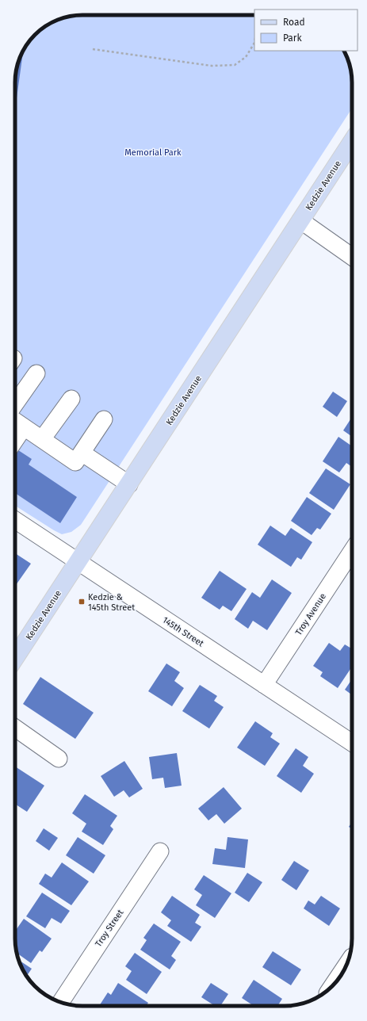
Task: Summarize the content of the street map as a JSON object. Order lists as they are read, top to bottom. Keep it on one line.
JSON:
{"streets":{"main road":["Kedzie Avenue"],"street":["Troy Avenue","145th Street","Troy Street"]},"crossings":[["Kedzie Avenue","145th Street"],["Troy Avenue","145th Street"]],"parks":["Memorial Park"],"places":{"transit":["Kedzie & 145th Street"]},"legend":["Road","Park"]}
